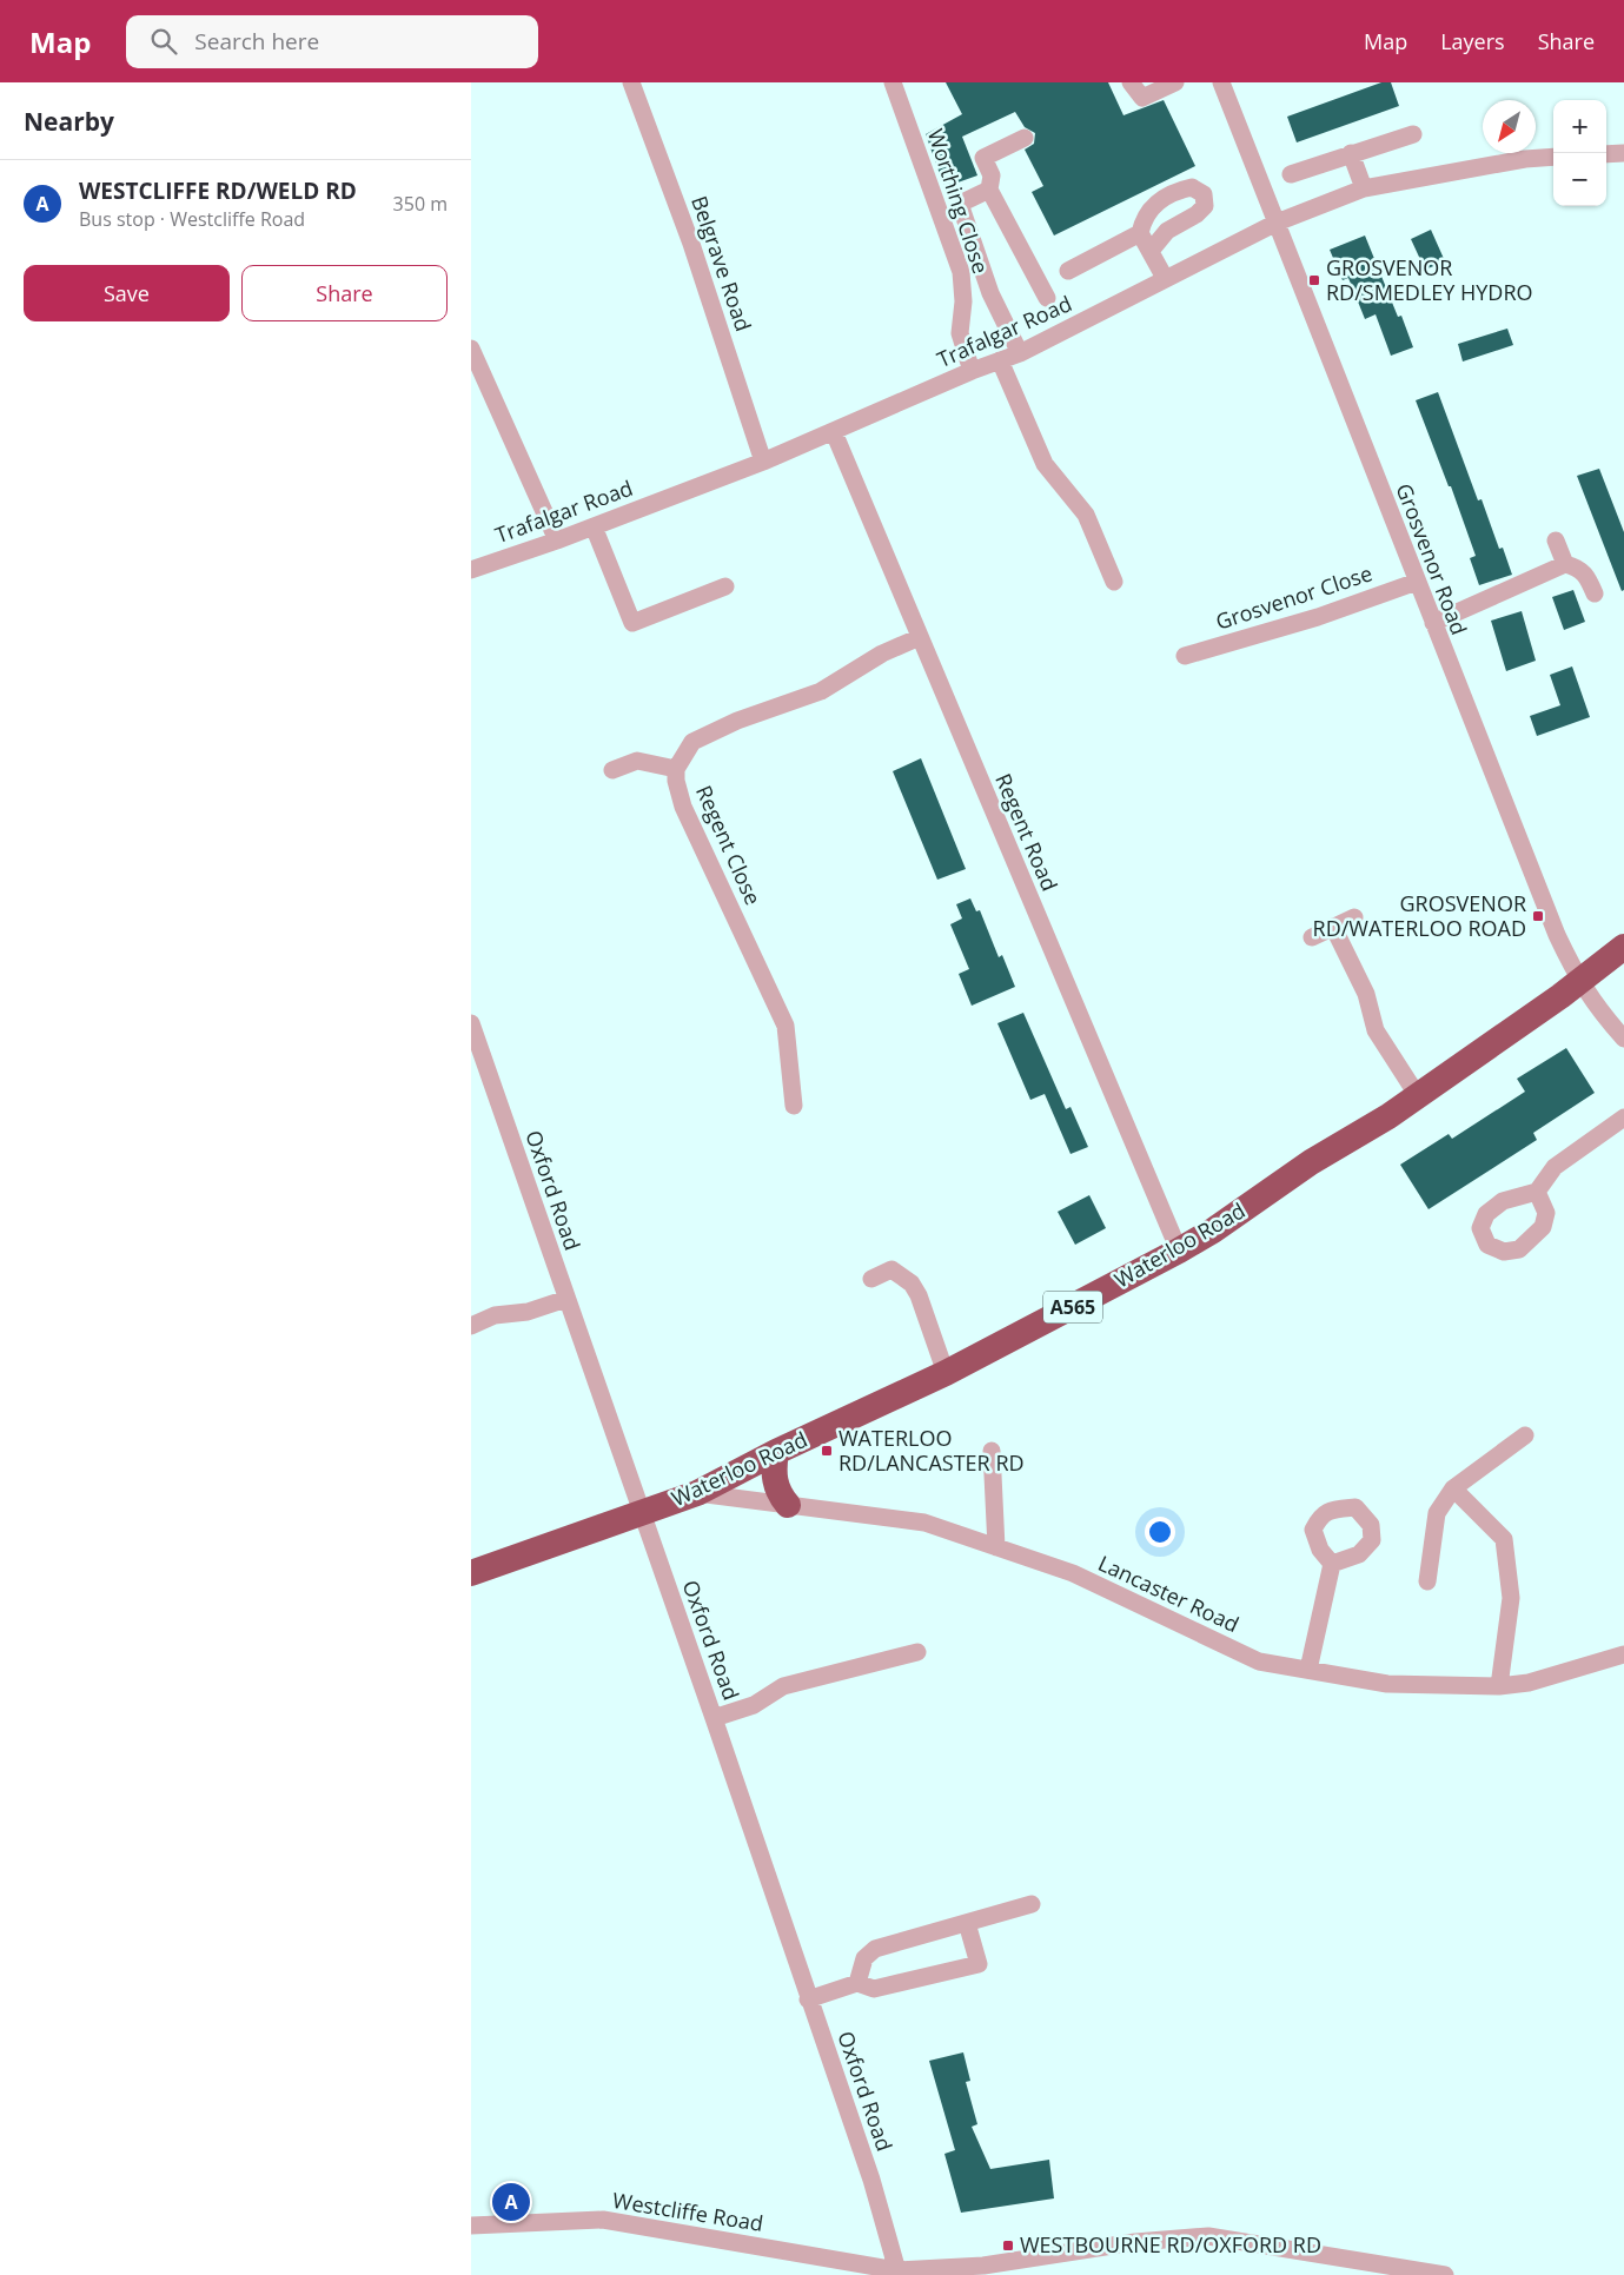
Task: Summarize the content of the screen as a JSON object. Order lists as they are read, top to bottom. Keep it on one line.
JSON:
{"streets":{"highway":["Waterloo Road","A565"],"street":["Worthing Close","Belgrave Road","Trafalgar Road","Grosvenor Road","Grosvenor Close","Regent Road","Regent Close","Oxford Road","Lancaster Road","Westcliffe Road"]},"crossings":[["Worthing Close","Trafalgar Road"],["Belgrave Road","Trafalgar Road"],["Trafalgar Road","Grosvenor Road"],["Trafalgar Road","Regent Road"],["Grosvenor Road","Grosvenor Close"],["Grosvenor Road","Waterloo Road"],["Regent Road","Regent Close"],["Regent Road","Waterloo Road"],["Oxford Road","Waterloo Road"],["Oxford Road","Westcliffe Road"],["Waterloo Road","Lancaster Road"]],"places":{"transit":["GROSVENOR RD/SMEDLEY HYDRO","GROSVENOR RD/WATERLOO ROAD","WATERLOO RD/LANCASTER RD","WESTBOURNE RD/OXFORD RD"]},"north":"bottom left","page":{"header":"Map","search":"Search here","nav":["Map","Layers","Share"],"heading":"Nearby","map_buttons":["+","−"],"list":[{"mark":"A","name":"WESTCLIFFE RD/WELD RD","note":"Bus stop · Westcliffe Road","value":"350 m"}],"buttons":["Save","Share"],"pins":"A"}}
